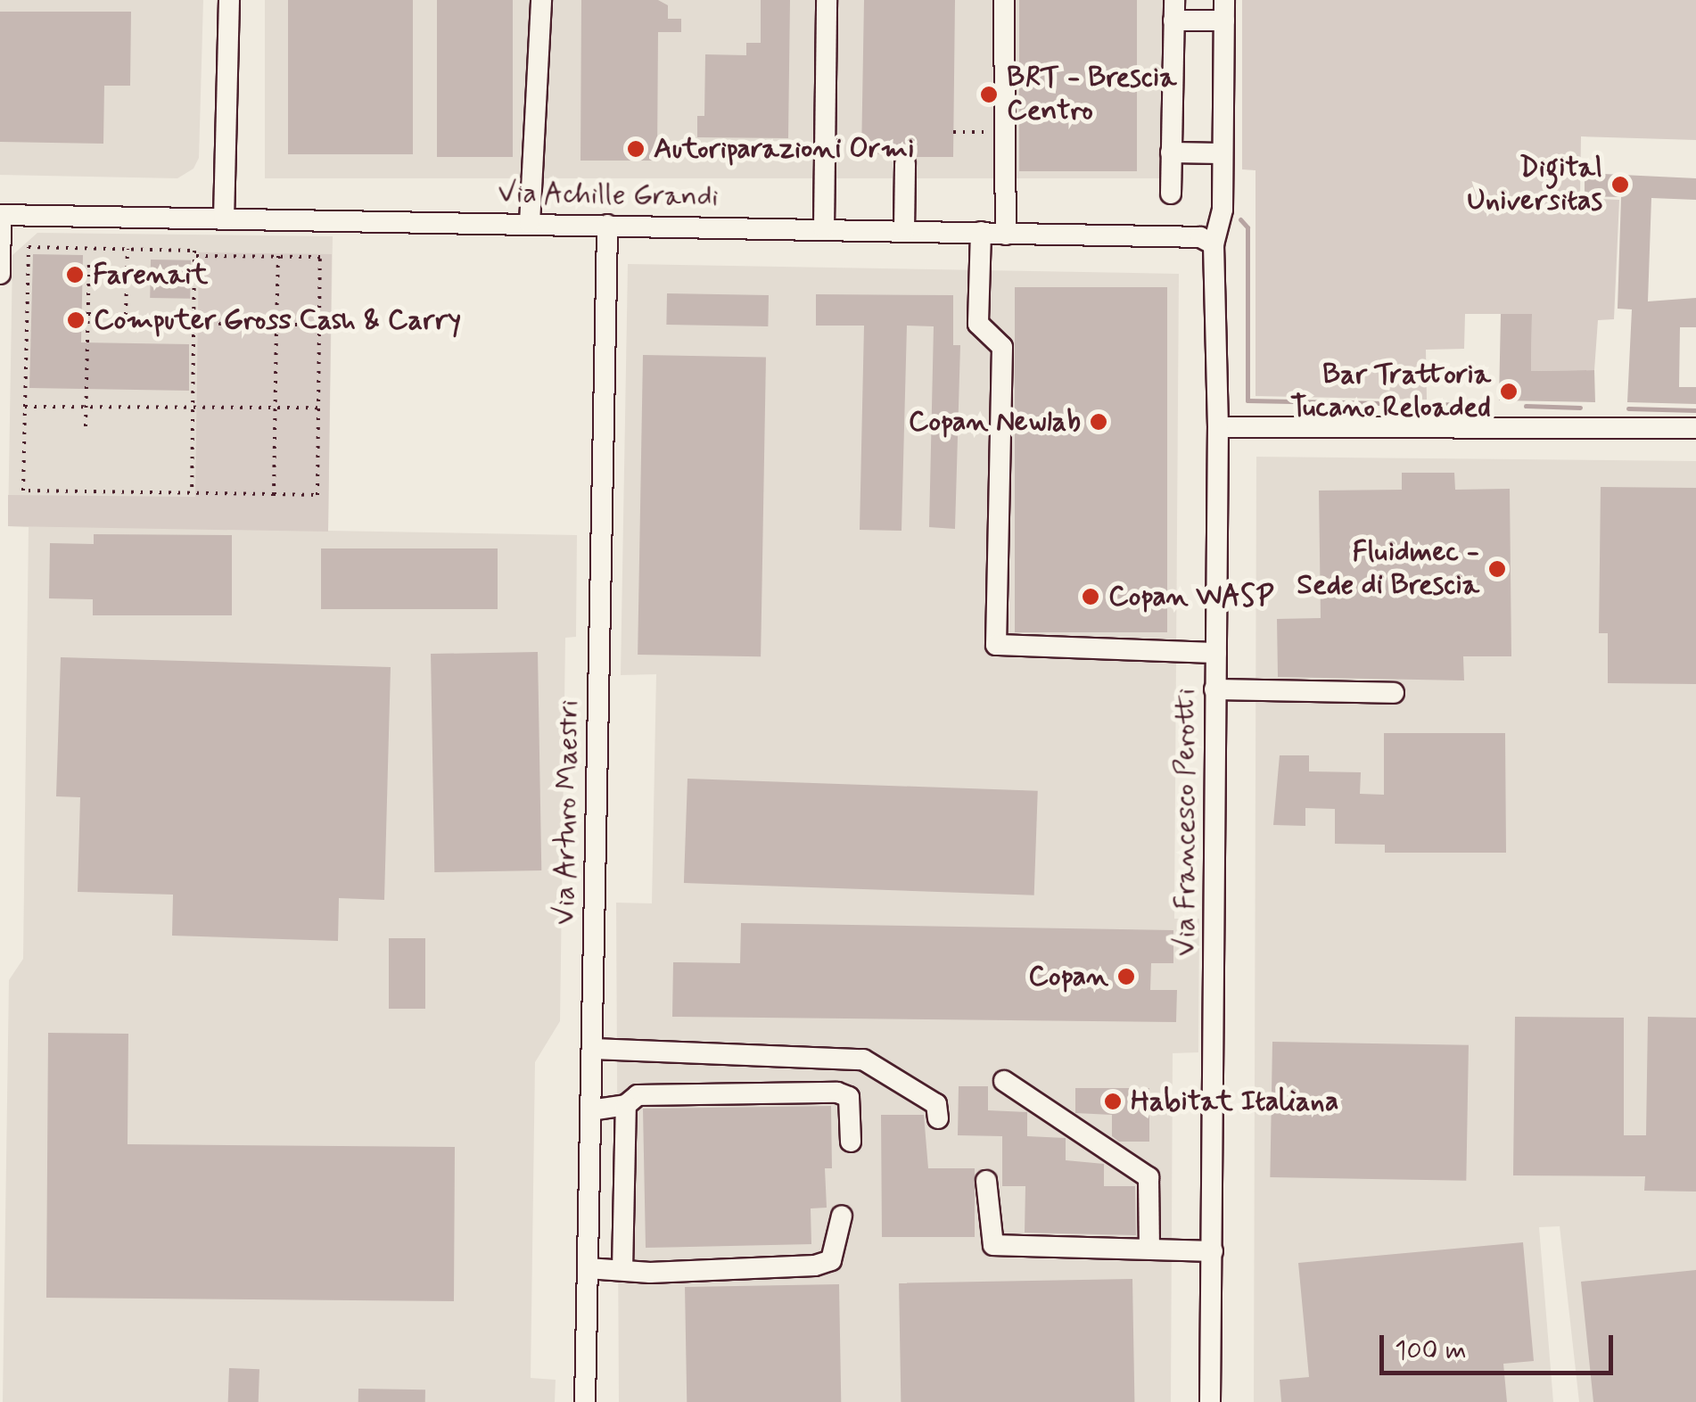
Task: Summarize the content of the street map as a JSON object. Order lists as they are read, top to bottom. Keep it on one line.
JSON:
{"streets":{"street":["Via Achille Grandi","Via Arturo Maestri","Via Francesco Perotti"]},"crossings":[["Via Achille Grandi","Via Arturo Maestri"],["Via Achille Grandi","Via Francesco Perotti"]],"places":["BRT - Brescia Centro","Autoriparazioni Ormi","Digital Universitas","Farenait","Computer Gross Cash & Carry","Bar Trattoria Tucano Reloaded","Copan Newlab","Fluidmec - Sede di Brescia","Copan WASP","Copan","Habitat Italiana"],"scale_bar":"100 m"}
